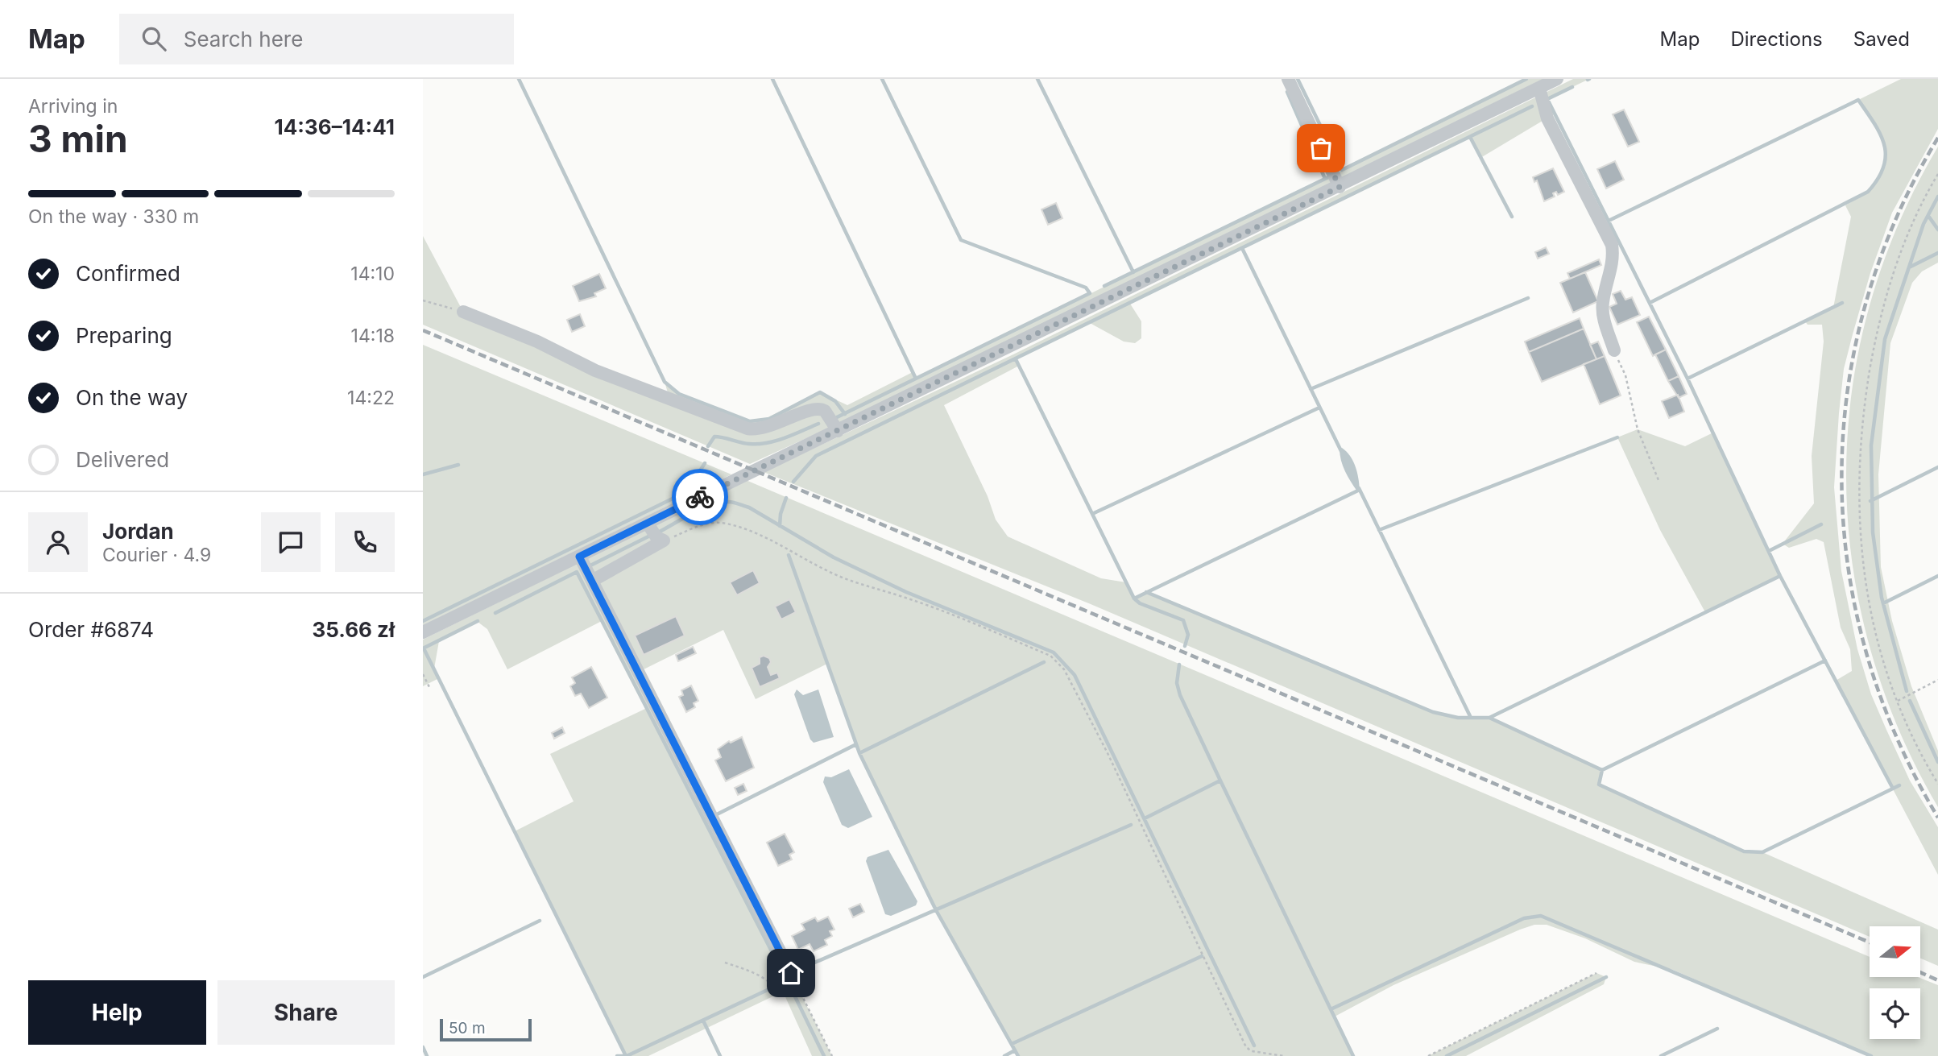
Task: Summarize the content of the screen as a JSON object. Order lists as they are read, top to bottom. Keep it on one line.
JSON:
{"scale_bar":"50 m","north":"right","page":{"header":"Map","search":"Search here","nav":["Map","Directions","Saved"],"heading":["3 min","Arriving in","14:36–14:41"],"panel":["Jordan","Courier · 4.9","Order #6874","35.66 zł"],"bar":"On the way · 330 m","list":[["Confirmed","14:10"],["Preparing","14:18"],["On the way","14:22"],"Delivered"],"buttons":["Help","Share"],"scale":"50 m"}}
